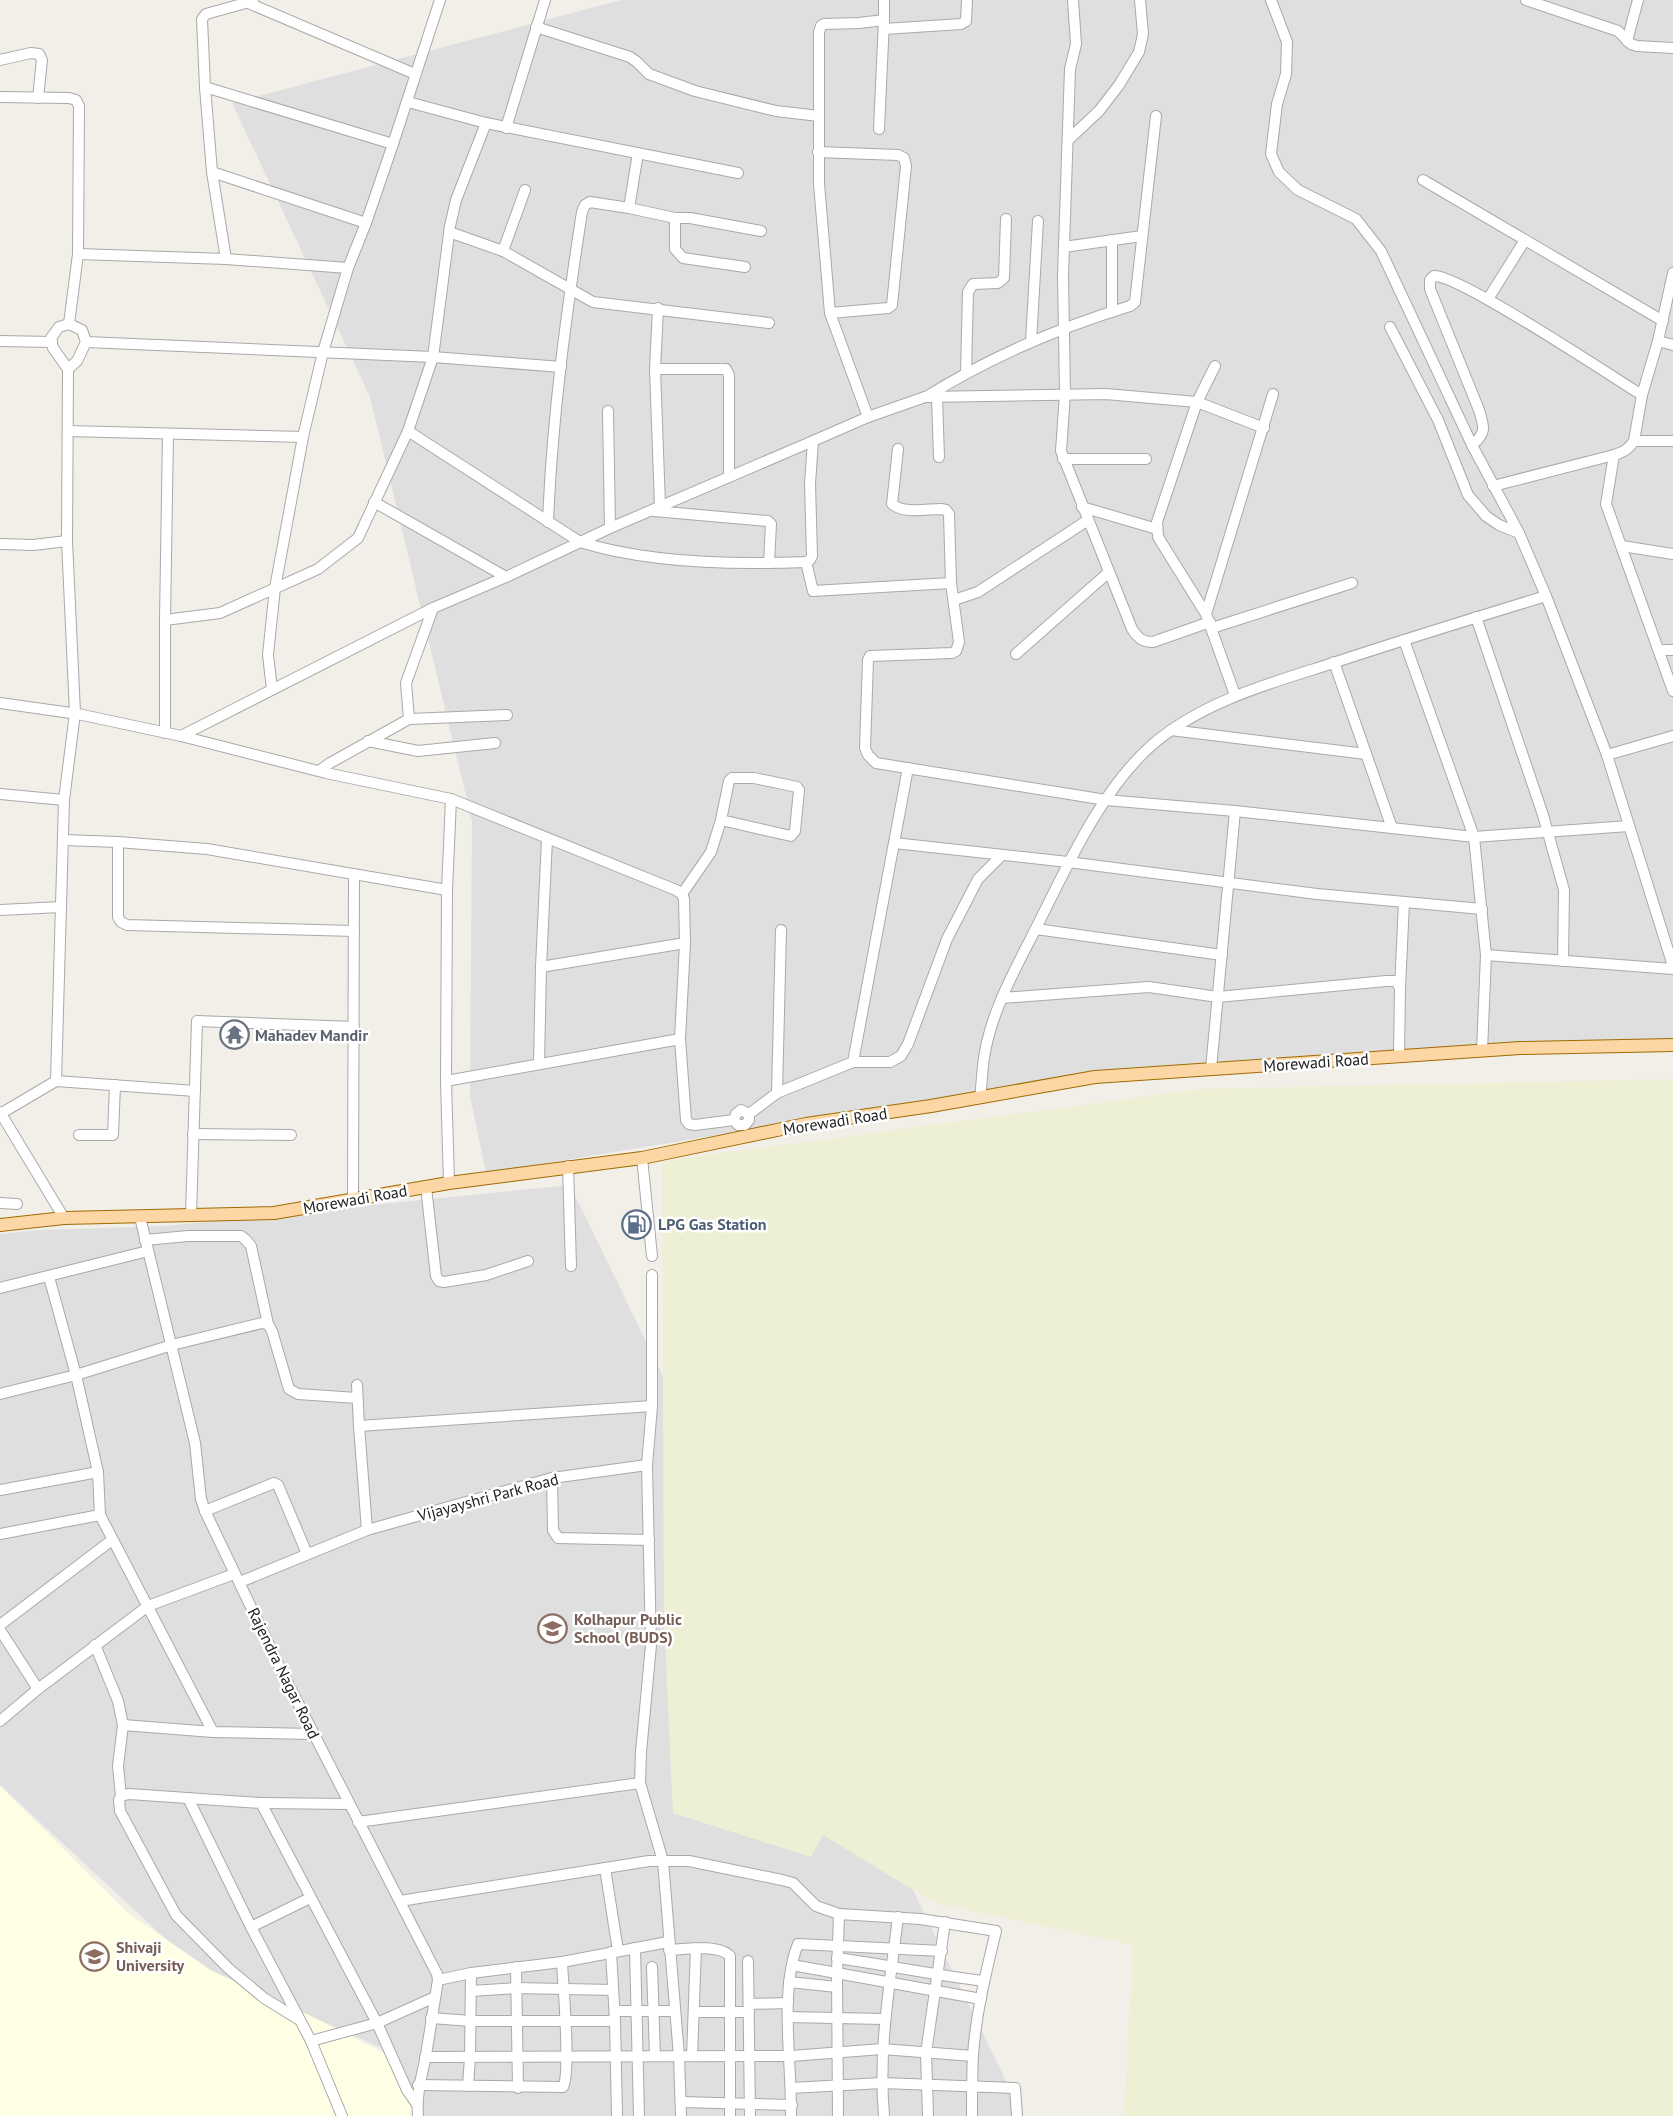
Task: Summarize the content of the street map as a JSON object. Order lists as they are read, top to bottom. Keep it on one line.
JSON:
{"streets":{"main road":["Morewadi Road"],"street":["Vijayayshri Park Road","Rajendra Nagar Road"]},"crossings":[["Morewadi Road","Rajendra Nagar Road"],["Vijayayshri Park Road","Rajendra Nagar Road"]],"places":{"temple":["Mahadev Mandir"],"fuel station":["LPG Gas Station"],"school or university":["Kolhapur Public School (BUDS)","Shivaji University"]}}
